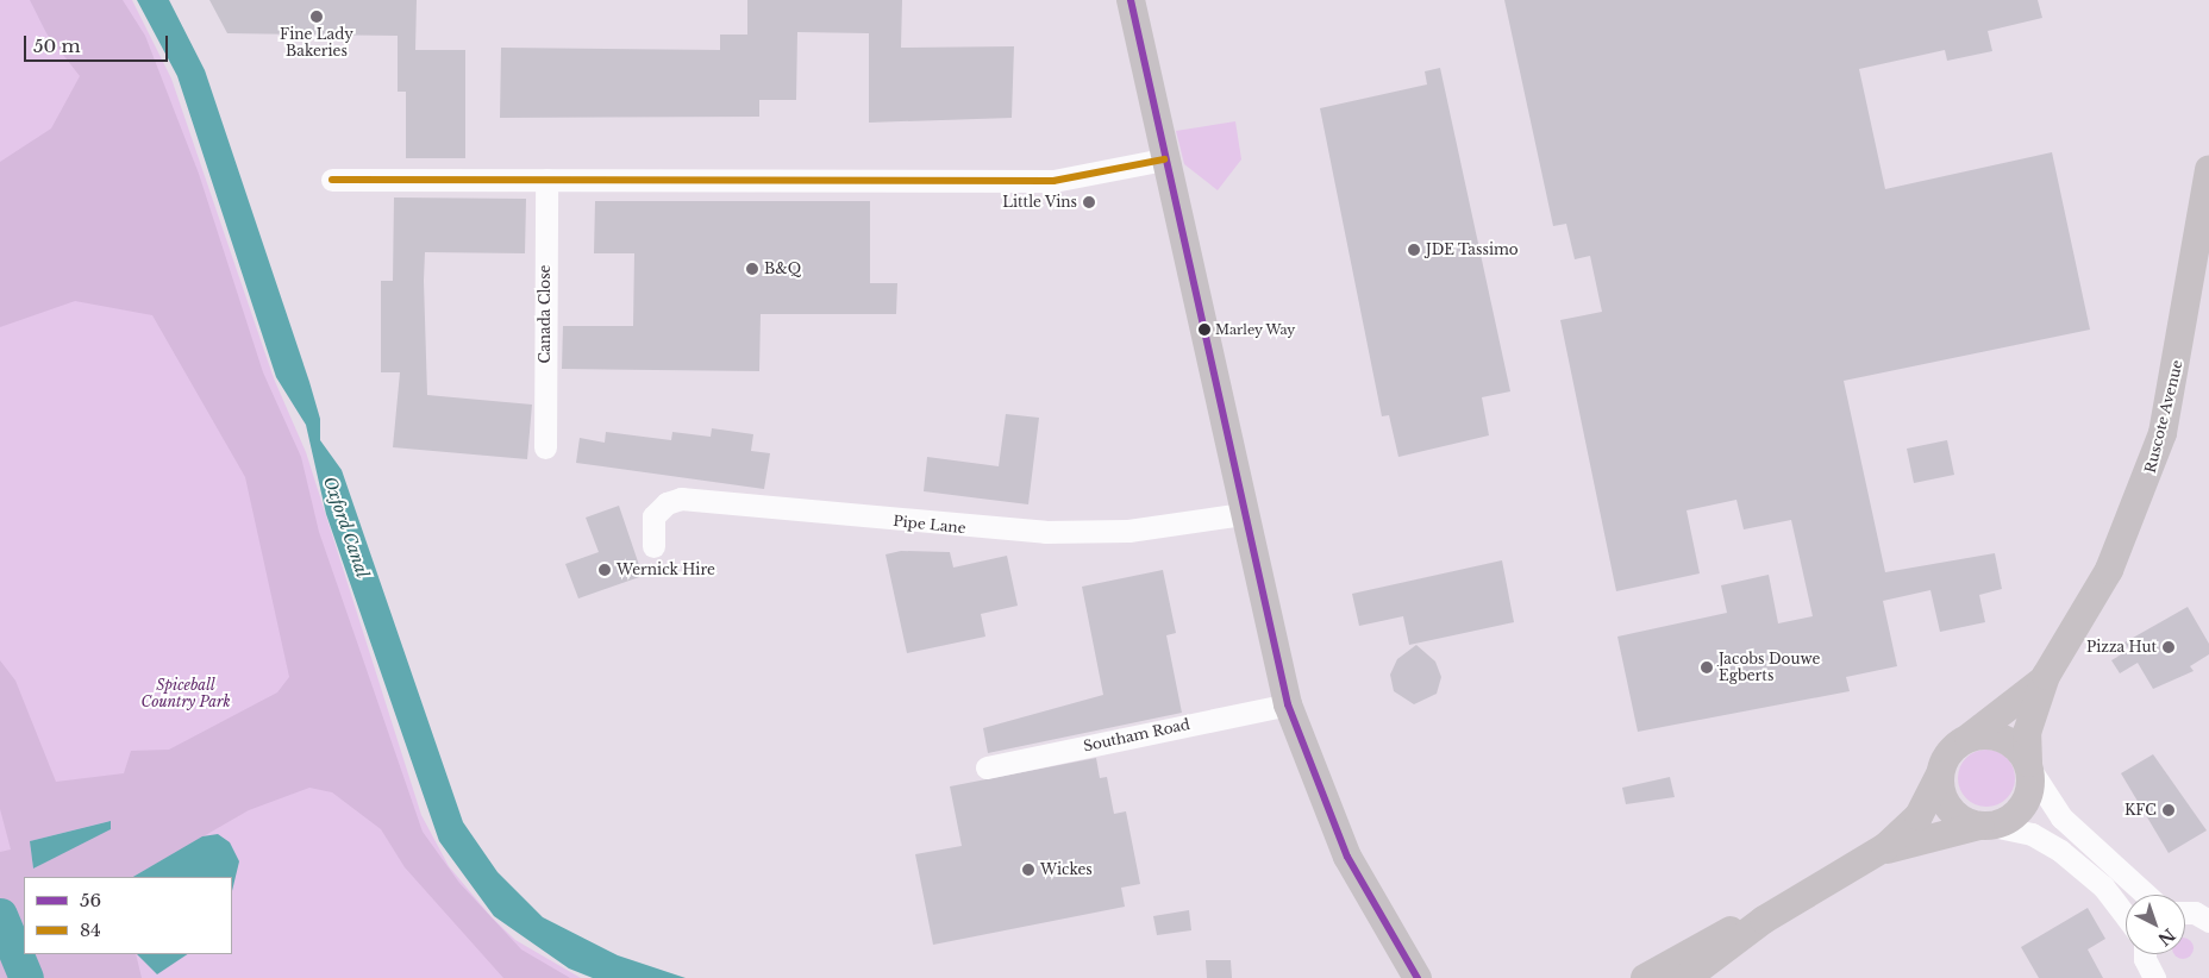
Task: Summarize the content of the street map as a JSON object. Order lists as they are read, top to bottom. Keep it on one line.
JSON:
{"streets":{"main road":["Ruscote Avenue"],"street":["Canada Close","Pipe Lane","Southam Road"]},"water":["Oxford Canal"],"parks":["Spiceball Country Park"],"places":["Fine Lady Bakeries","Little Vins","JDE Tassimo","B&Q","Marley Way","Wernick Hire","Pizza Hut","Jacobs Douwe Egberts","KFC","Wickes"],"lines":["transit line 56","transit line 84"],"legend":["56","84"],"scale_bar":"50 m","north":"bottom right"}
